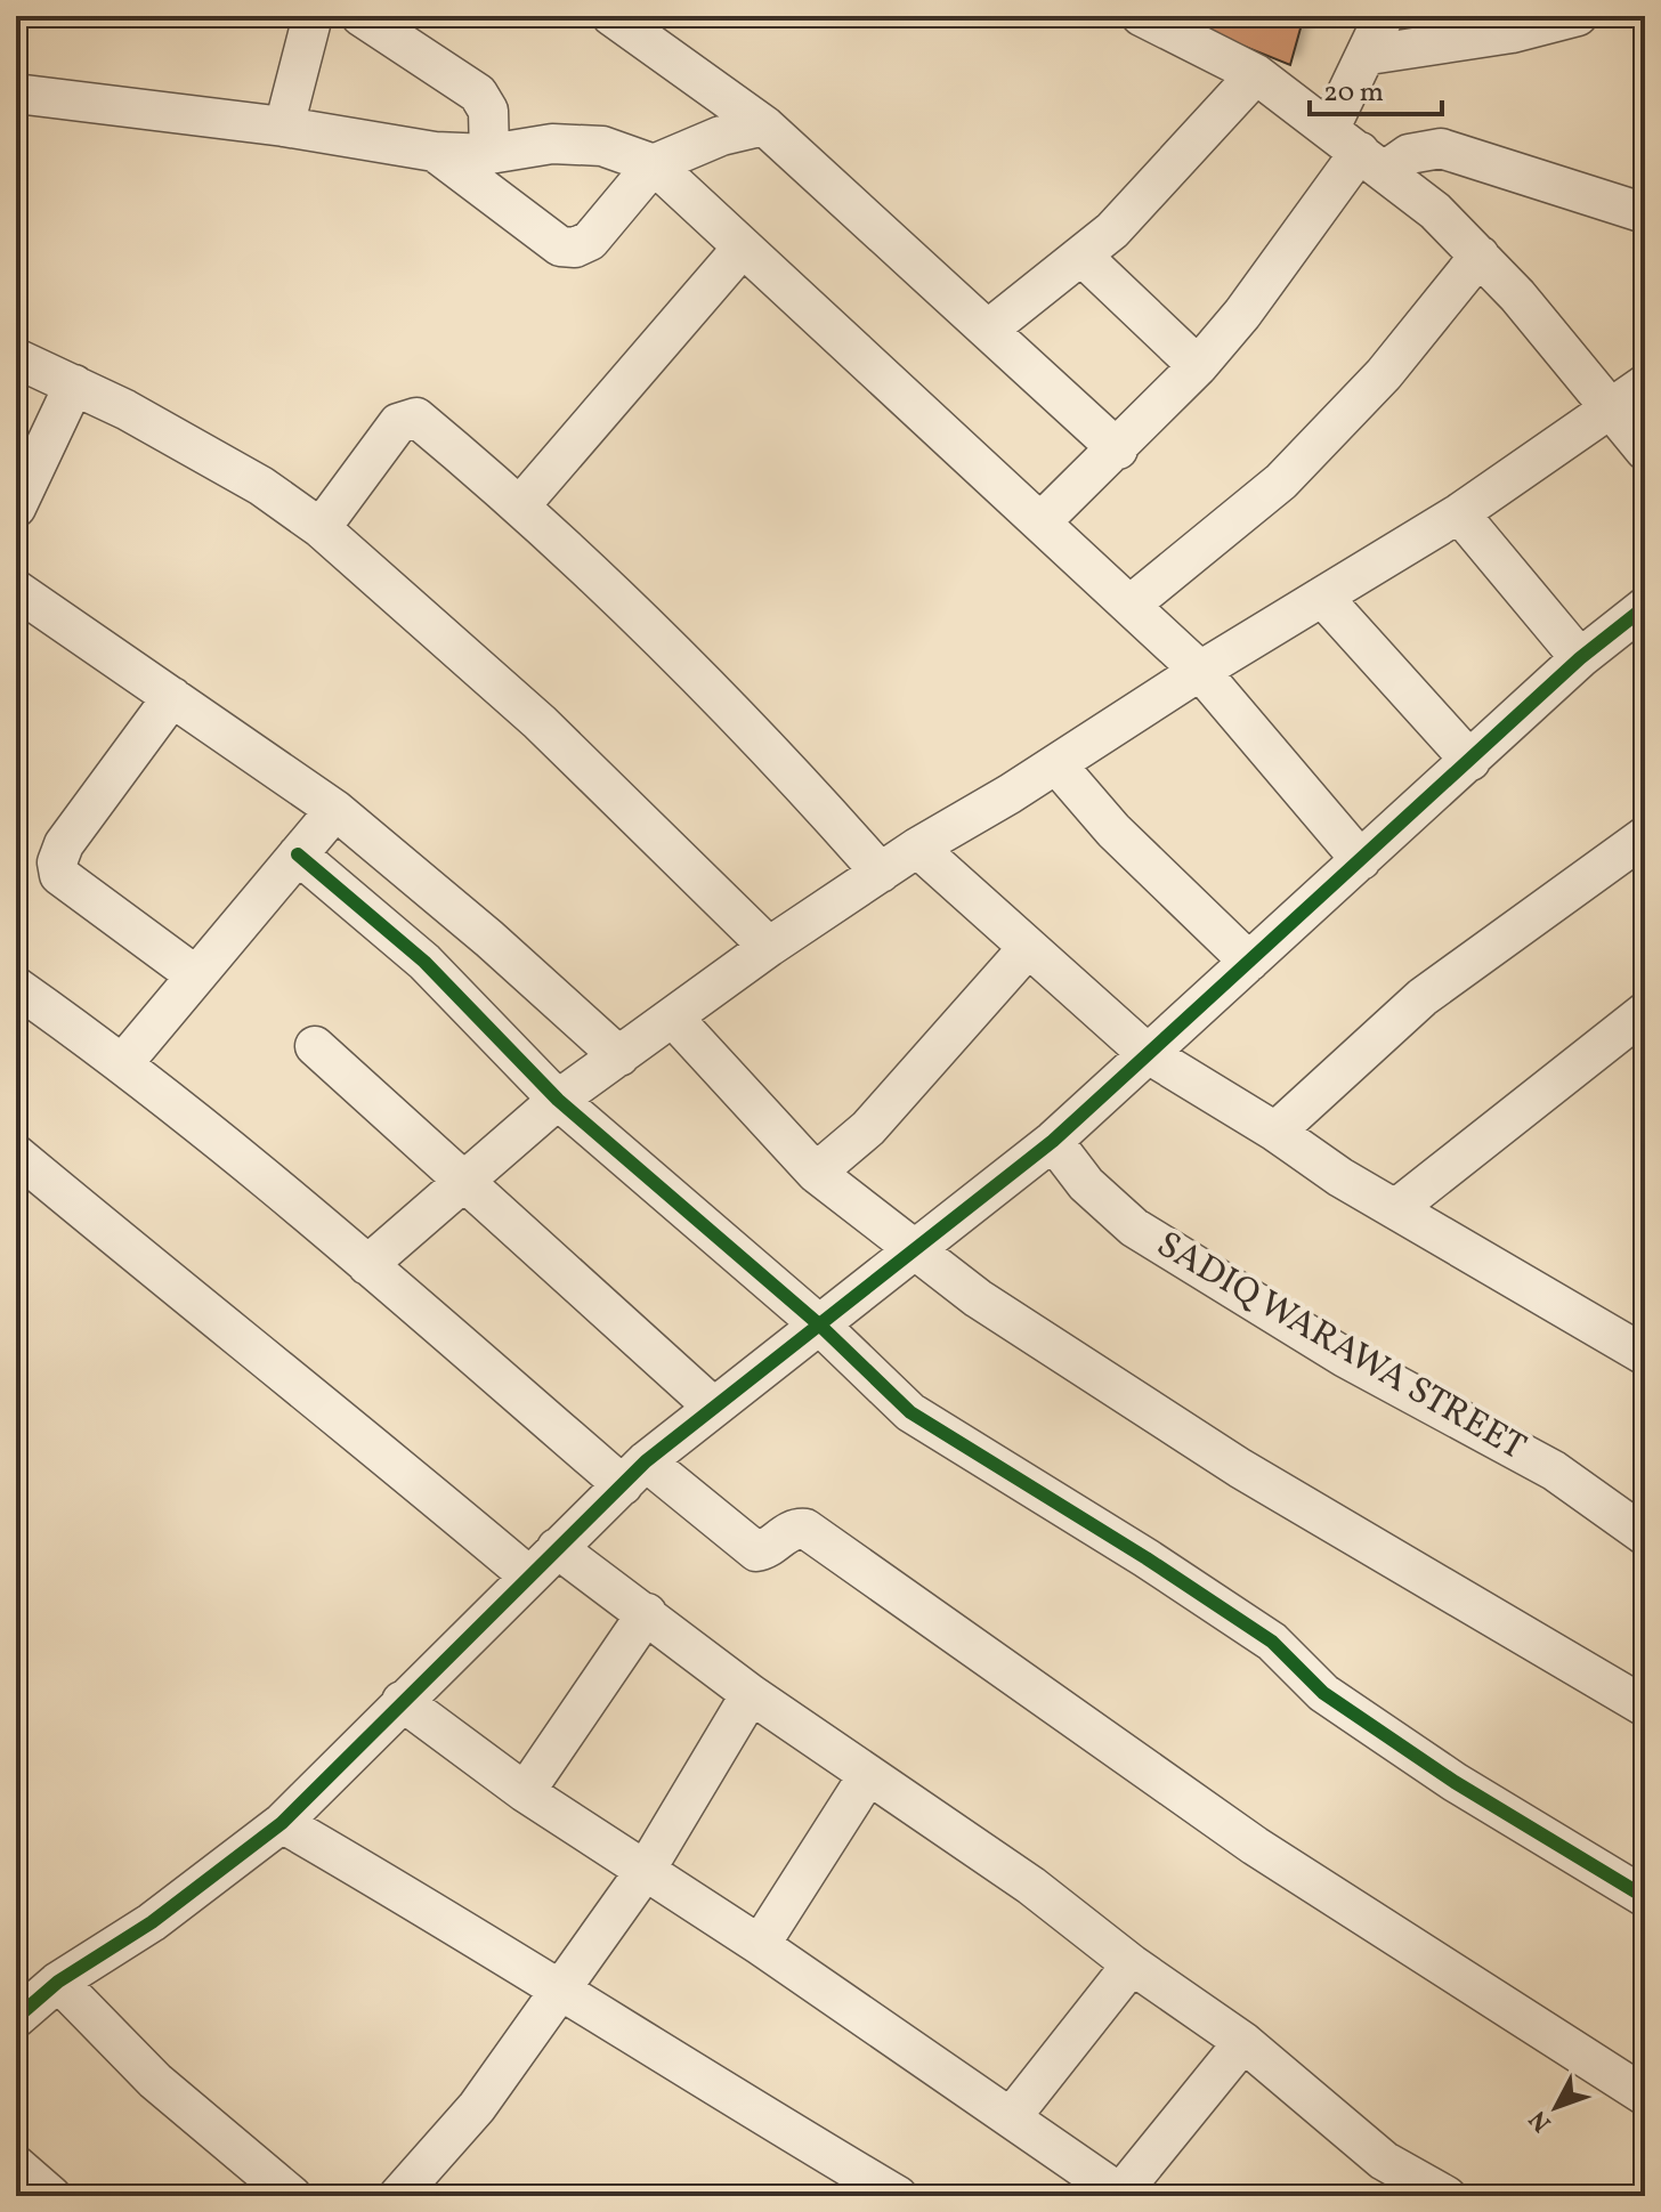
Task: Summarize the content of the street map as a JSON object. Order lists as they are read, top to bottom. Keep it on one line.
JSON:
{"streets":{"street":["SADIQ WARAWA STREET"]},"scale_bar":"20 m","north":"bottom left"}
